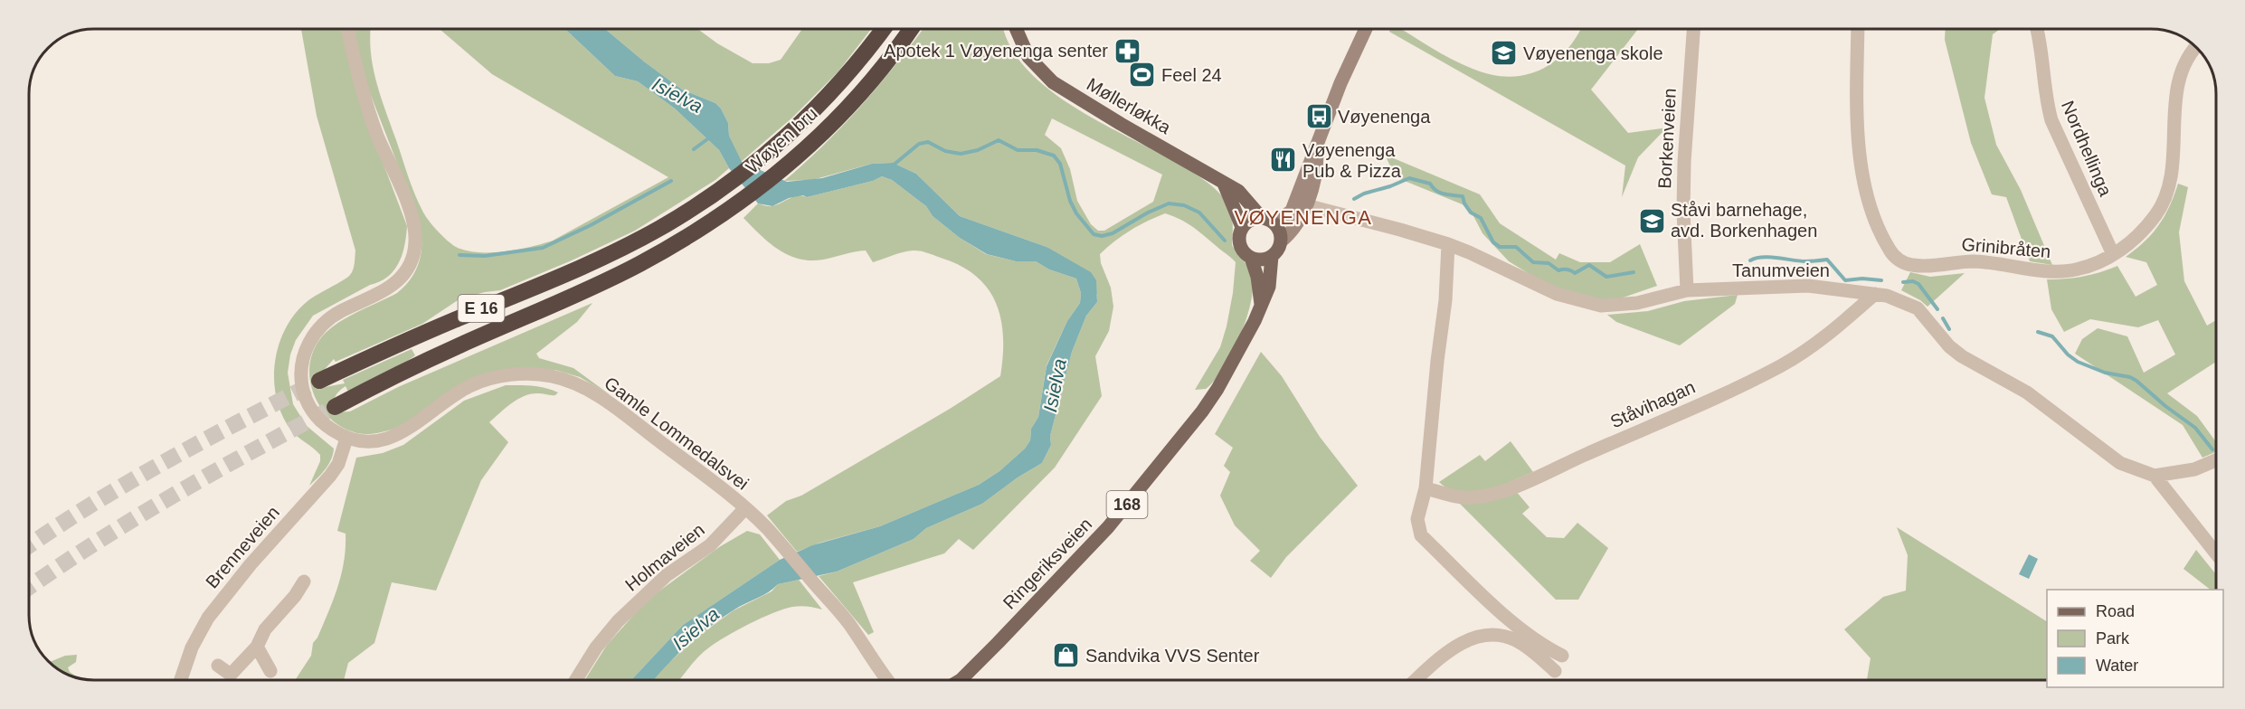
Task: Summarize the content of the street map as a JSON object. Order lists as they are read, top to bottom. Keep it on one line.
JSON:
{"streets":{"highway":["Wøyen bru","E 16"],"main road":["Møllerløkka","168","Ringeriksveien"],"street":["Borkenveien","Nordhellinga","Grinibråten","Tanumveien","Ståvihagan","Gamle Lommedalsvei","Brenneveien","Holmaveien"]},"crossings":[["Møllerløkka","168"],["Møllerløkka","Ringeriksveien"],["Borkenveien","Tanumveien"],["Nordhellinga","Grinibråten"],["Tanumveien","Ståvihagan"],["Gamle Lommedalsvei","Brenneveien"],["Gamle Lommedalsvei","Holmaveien"],["168","Ringeriksveien"]],"districts":["VØYENENGA"],"water":["Isielva"],"places":{"pharmacy":["Apotek 1 Vøyenenga senter"],"school or university":["Vøyenenga skole","Ståvi barnehage, avd. Borkenhagen"],"sports":["Feel 24"],"bus stop":["Vøyenenga"],"restaurant":["Vøyenenga Pub & Pizza"],"shop":["Sandvika VVS Senter"]},"legend":["Road","Park","Water"]}
